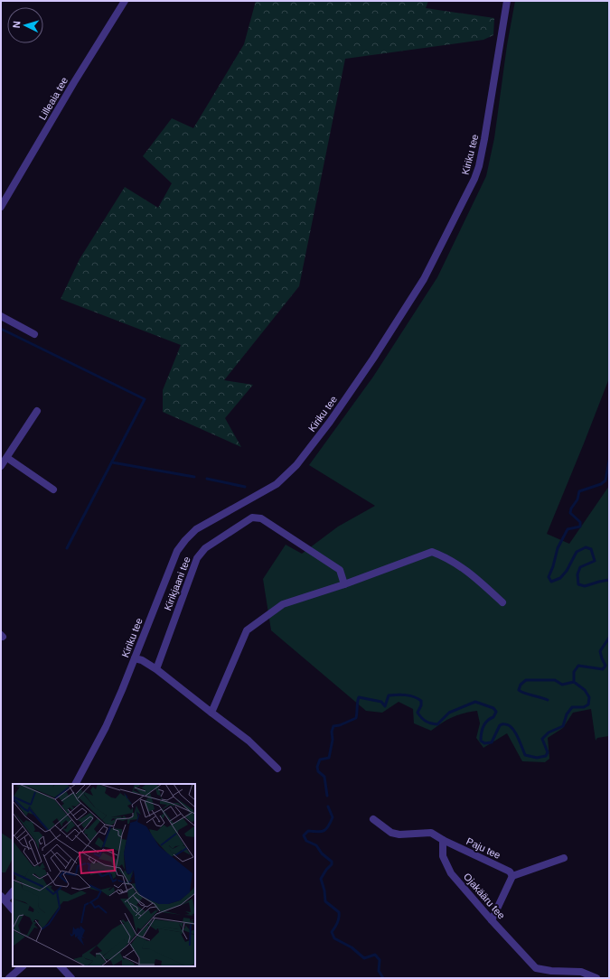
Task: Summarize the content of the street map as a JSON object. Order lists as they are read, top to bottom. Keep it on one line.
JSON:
{"streets":{"street":["Lilleaia tee","Kiriku tee","Kirikjaani tee","Paju tee","Ojakääru tee"]},"crossings":[["Paju tee","Ojakääru tee"]],"north":"left"}
